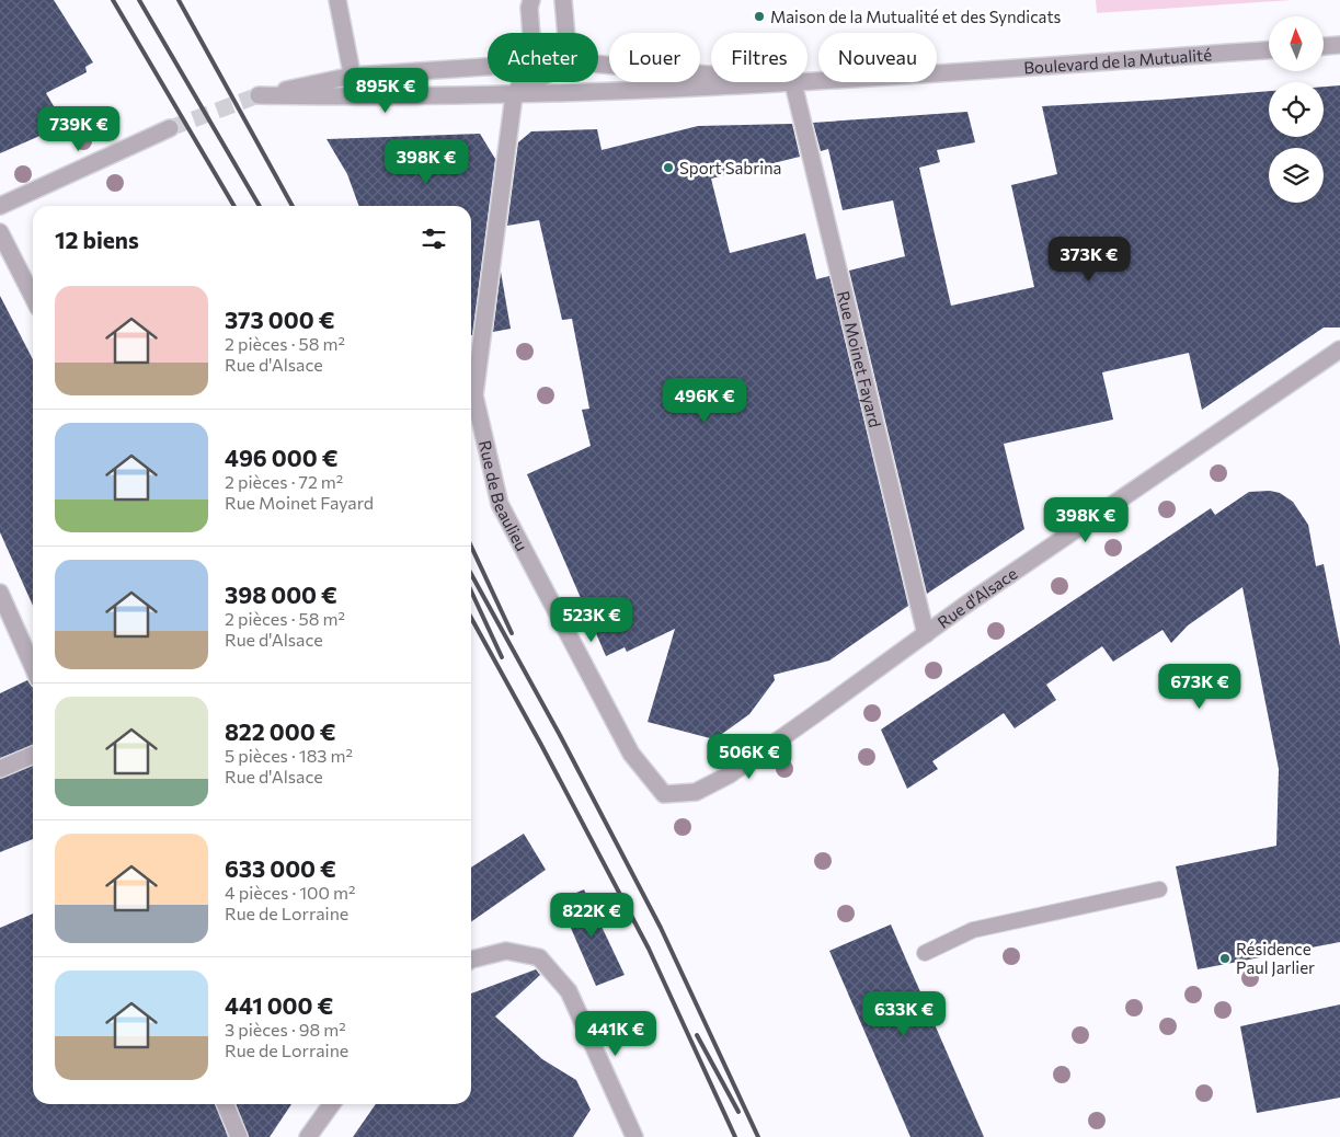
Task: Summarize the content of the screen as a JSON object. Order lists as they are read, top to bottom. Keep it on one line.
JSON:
{"streets":{"street":["Boulevard de la Mutualité","Rue Moinet Fayard","Rue de Beaulieu","Rue d'Alsace"]},"crossings":[["Boulevard de la Mutualité","Rue Moinet Fayard"],["Boulevard de la Mutualité","Rue de Beaulieu"],["Rue Moinet Fayard","Rue d'Alsace"],["Rue de Beaulieu","Rue d'Alsace"]],"places":["Maison de la Mutualité et des Syndicats","Sport Sabrina","Résidence Paul Jarlier"],"north":"top","page":{"chip":["Acheter","Louer","Filtres","Nouveau"],"price":["895K €","739K €","398K €","373K €","496K €","398K €","523K €","673K €","506K €","822K €","633K €","441K €"],"heading":"12 biens","list":[{"name":"373 000 €","note":"2 pièces · 58 m² · Rue d'Alsace"},{"name":"496 000 €","note":"2 pièces · 72 m² · Rue Moinet Fayard"},{"name":"398 000 €","note":"2 pièces · 58 m² · Rue d'Alsace"},{"name":"822 000 €","note":"5 pièces · 183 m² · Rue d'Alsace"},{"name":"633 000 €","note":"4 pièces · 100 m² · Rue de Lorraine"},{"name":"441 000 €","note":"3 pièces · 98 m² · Rue de Lorraine"}]}}
